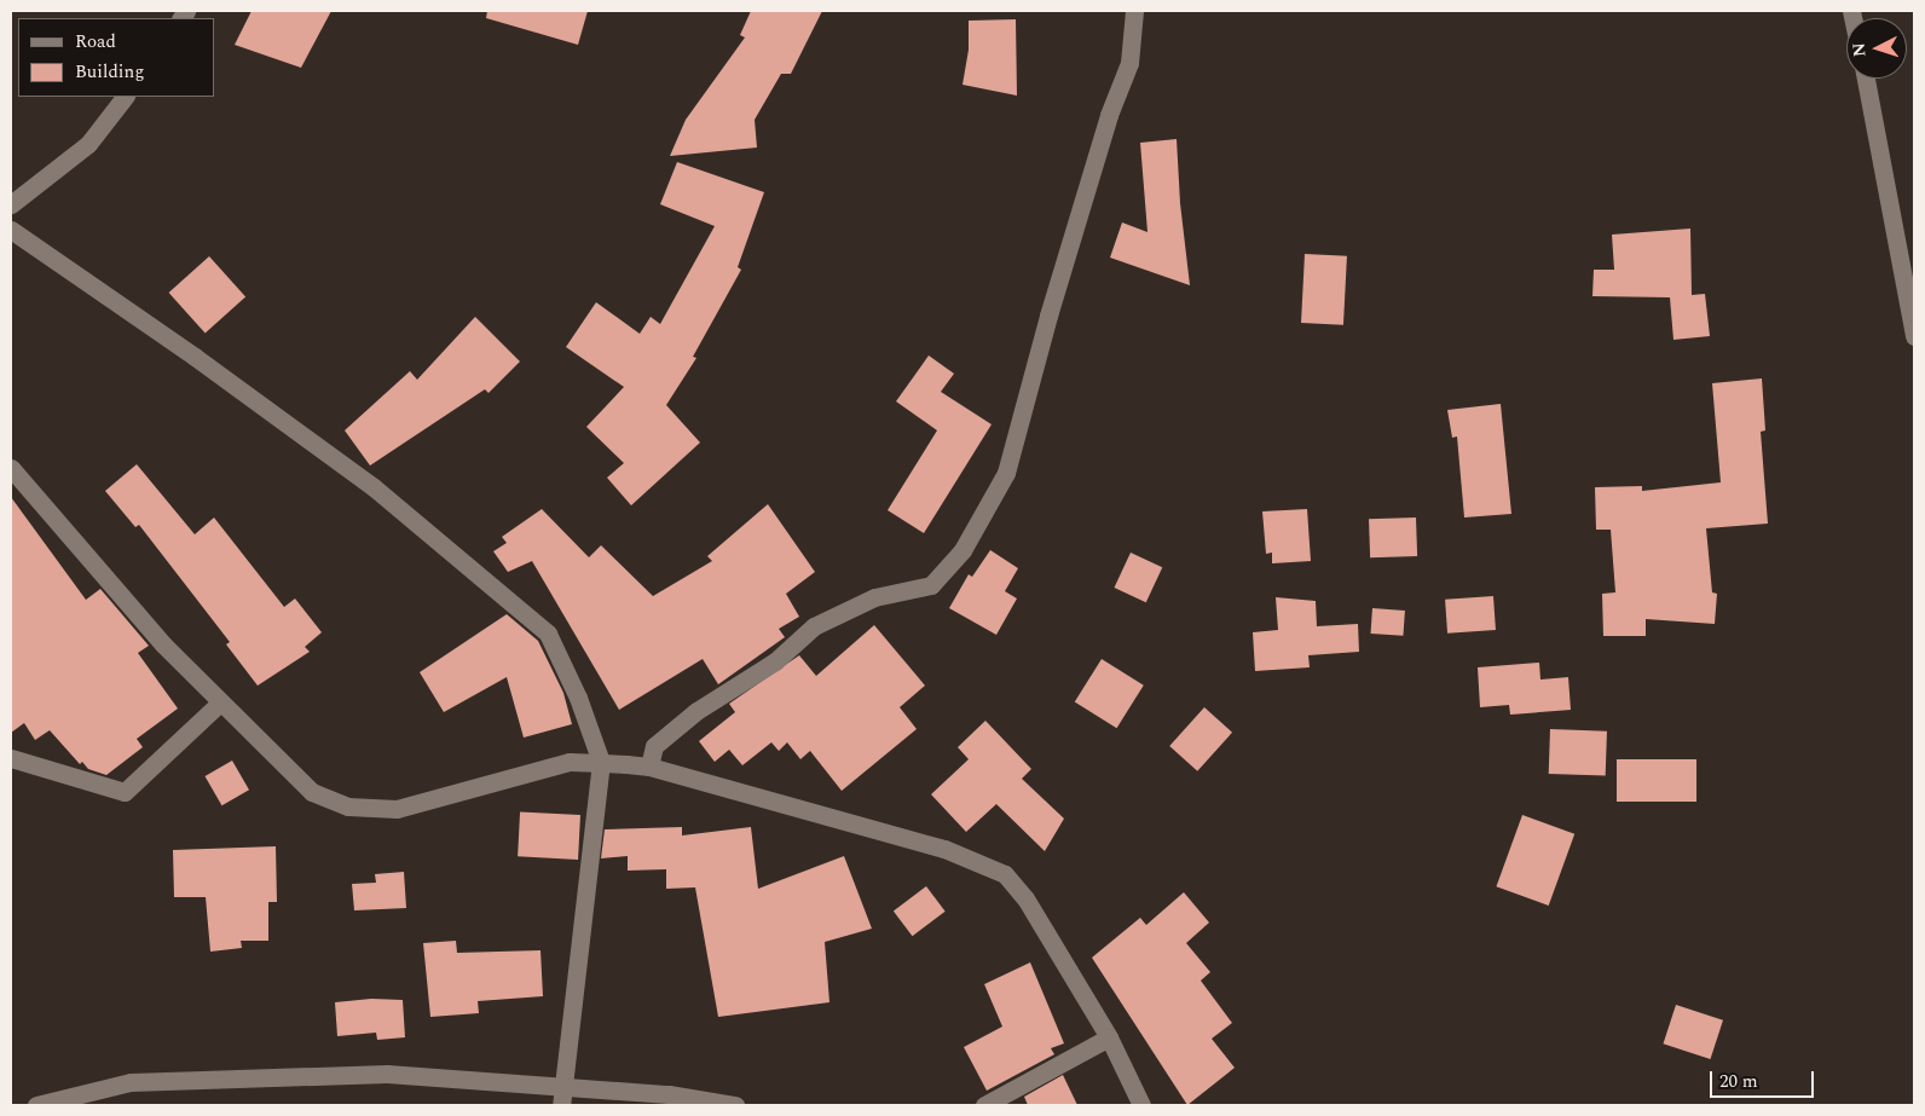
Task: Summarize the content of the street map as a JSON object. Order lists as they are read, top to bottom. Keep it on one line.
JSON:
{"legend":["Road","Building"],"scale_bar":"20 m","north":"left"}
